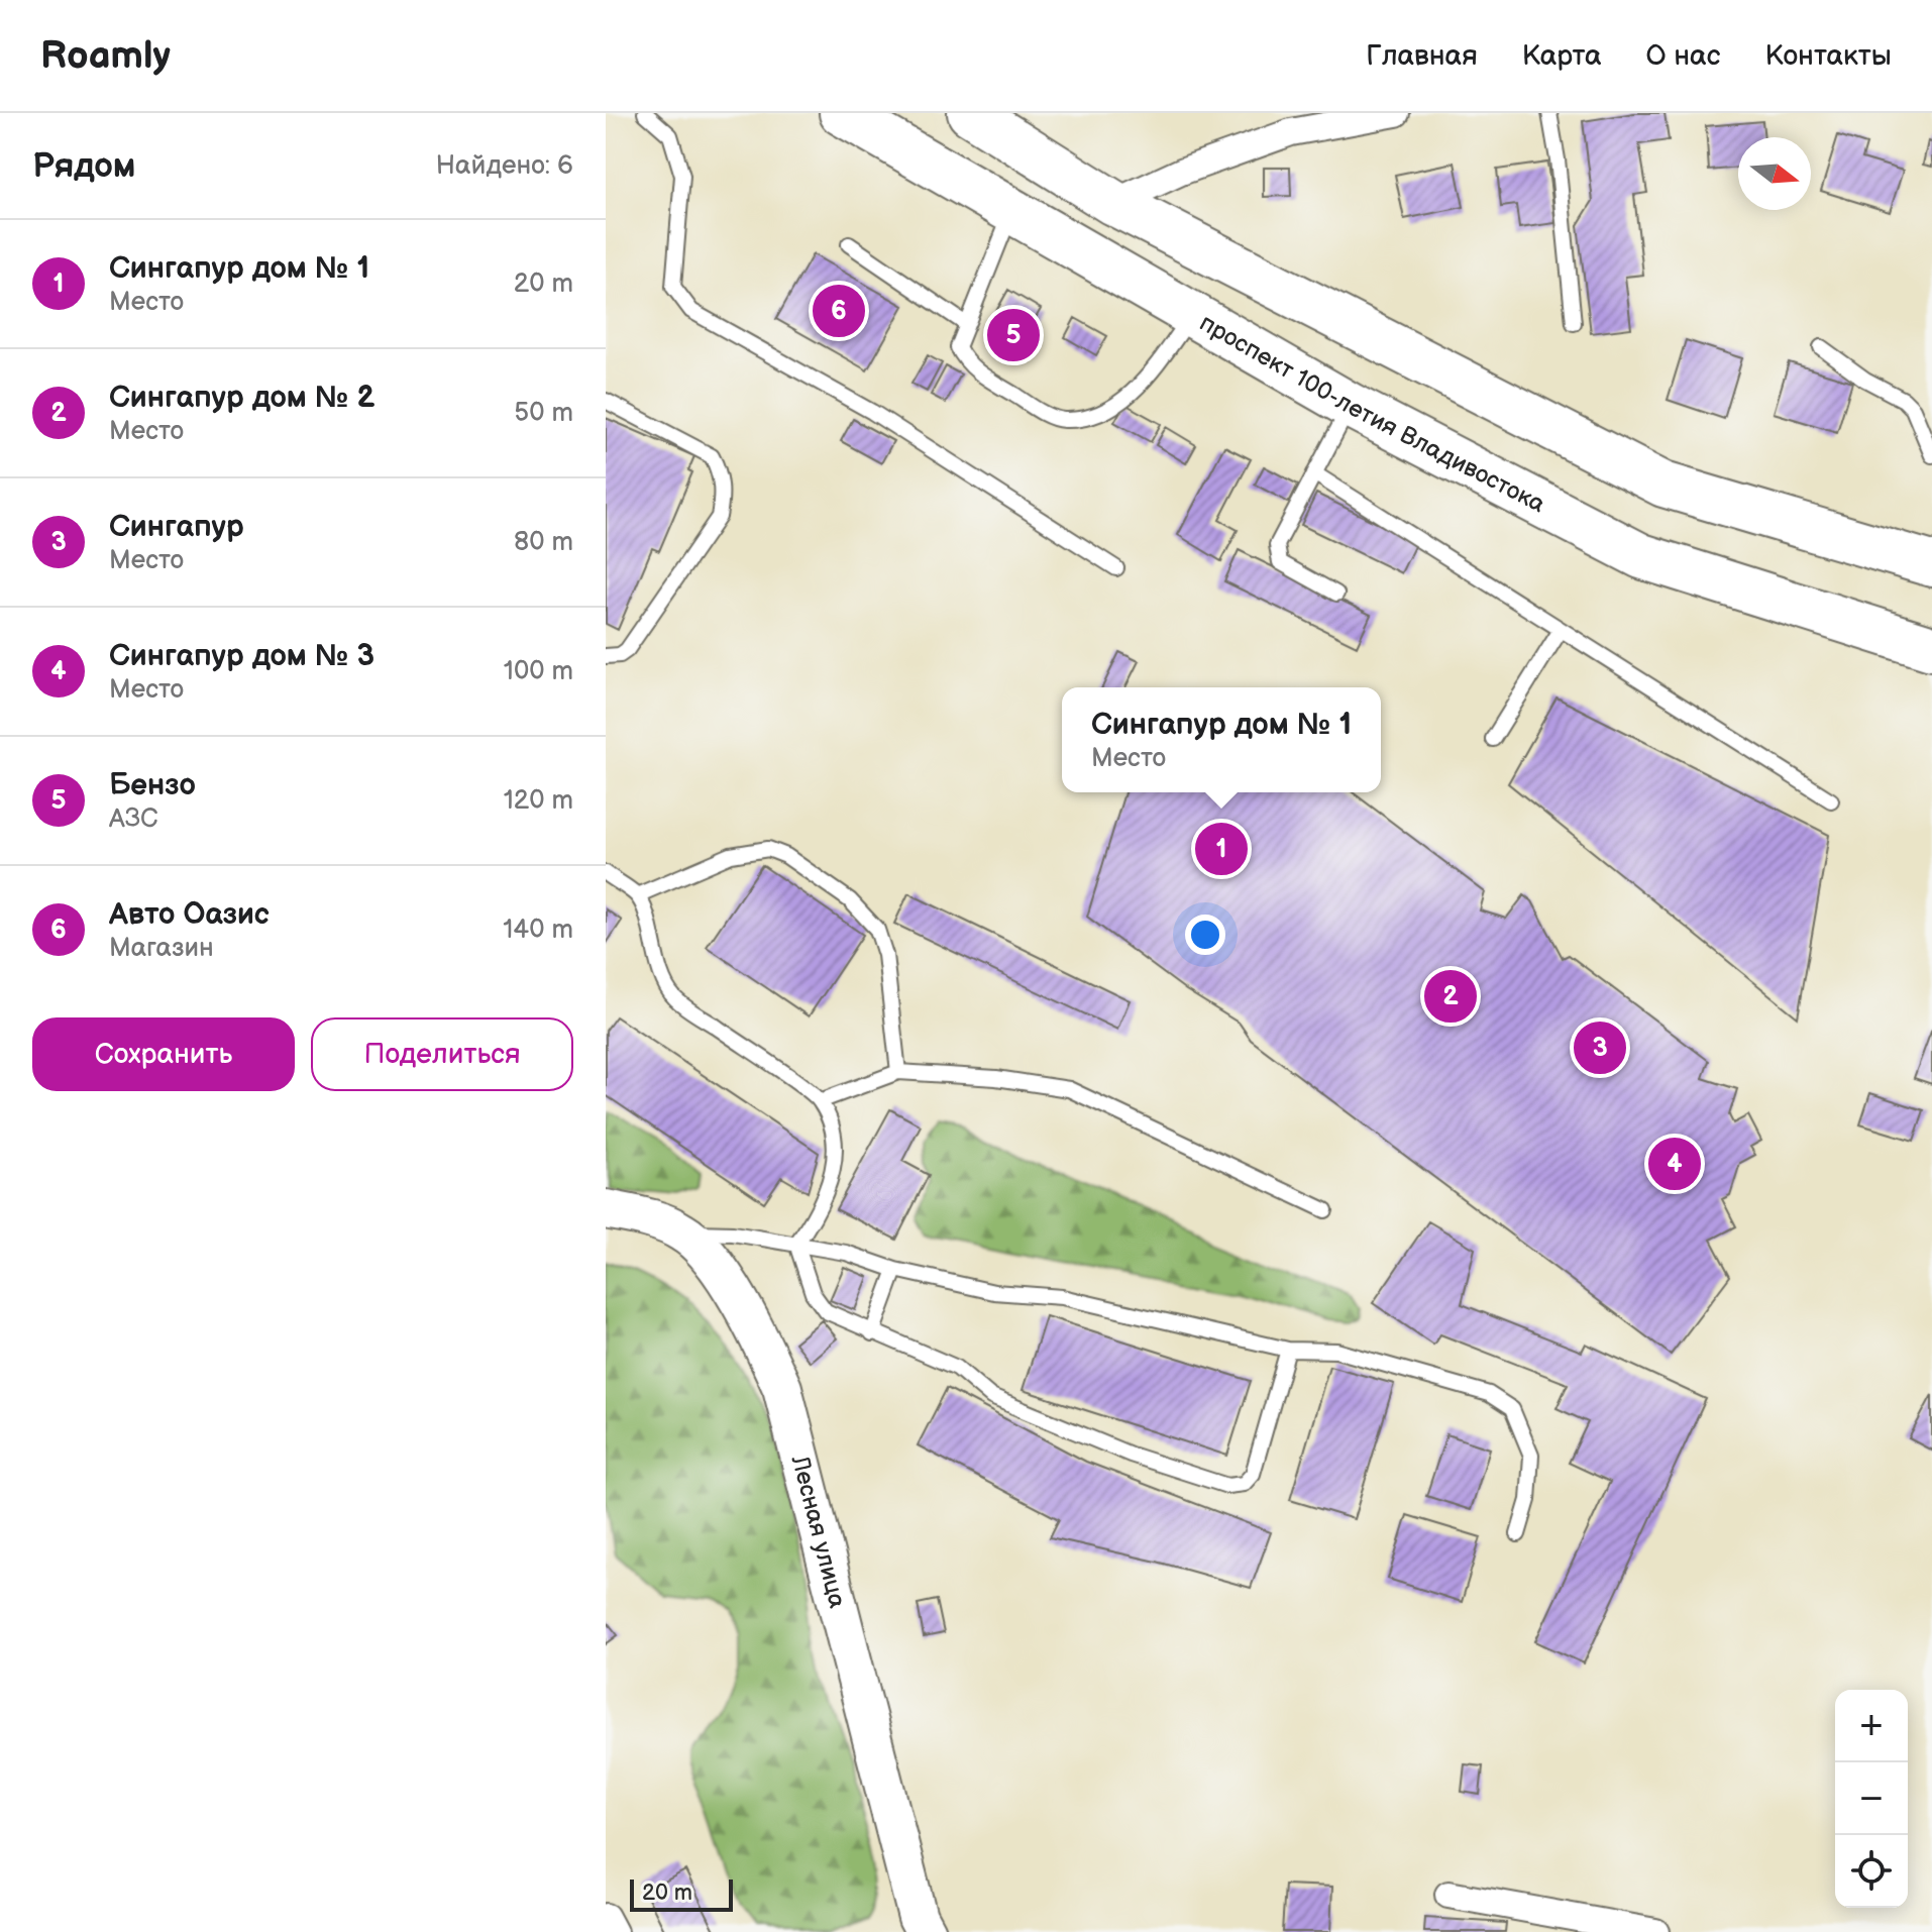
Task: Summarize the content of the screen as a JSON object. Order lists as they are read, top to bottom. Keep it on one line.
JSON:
{"streets":{"highway":["проспект 100-летия Владивостока"],"main road":["Лесная улица"]},"scale_bar":"20 m","north":"right","page":{"header":"Roamly","nav":["Главная","Карта","О нас","Контакты"],"heading":["Рядом","Найдено: 6"],"list":[{"mark":"1","name":"Сингапур дом № 1","note":"Место","value":"20 m"},{"mark":"2","name":"Сингапур дом № 2","note":"Место","value":"50 m"},{"mark":"3","name":"Сингапур","note":"Место","value":"80 m"},{"mark":"4","name":"Сингапур дом № 3","note":"Место","value":"100 m"},{"mark":"5","name":"Бензо","note":"АЗС","value":"120 m"},{"mark":"6","name":"Авто Оазис","note":"Магазин","value":"140 m"}],"pins":["6","5","1","2","3","4"],"popup":["Сингапур дом № 1","Место"],"buttons":["Сохранить","Поделиться"],"map_buttons":["+","−"],"scale":"20 m"}}
